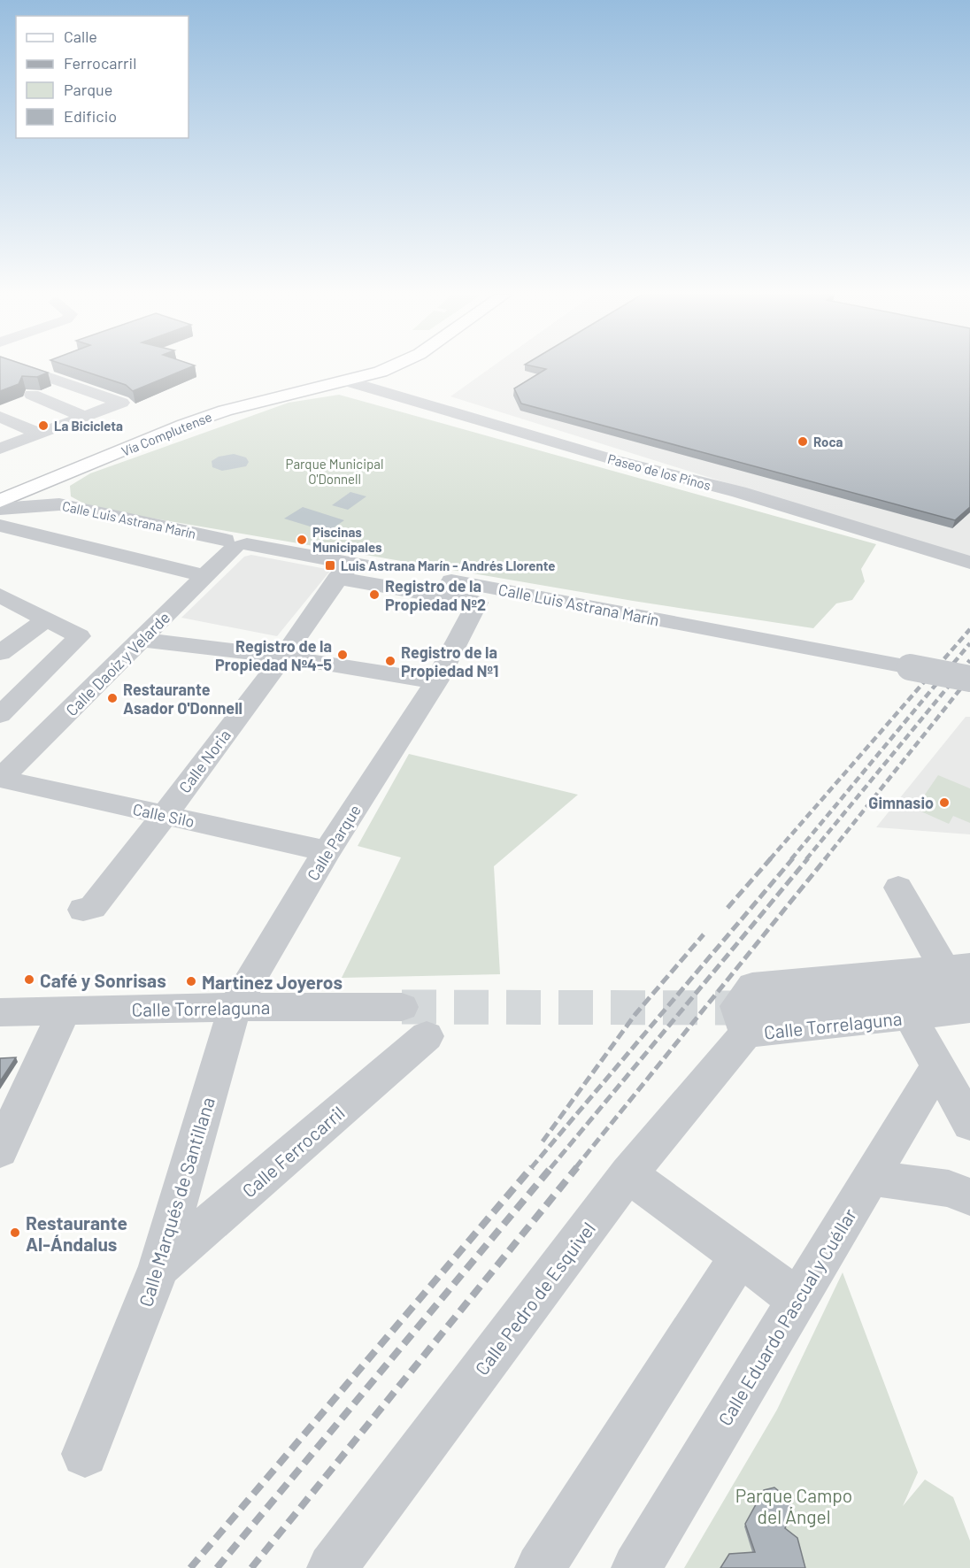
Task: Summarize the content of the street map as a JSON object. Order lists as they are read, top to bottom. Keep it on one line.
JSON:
{"streets":{"main road":["Vía Complutense"],"street":["Paseo de los Pinos","Calle Luis Astrana Marín","Calle Daoíz y Velarde","Calle Noria","Calle Silo","Calle Parque","Calle Torrelaguna","Calle Ferrocarril","Calle Marqués de Santillana","Calle Pedro de Esquivel","Calle Eduardo Pascual y Cuéllar"]},"crossings":[["Vía Complutense","Paseo de los Pinos"],["Calle Luis Astrana Marín","Calle Daoíz y Velarde"],["Calle Luis Astrana Marín","Calle Noria"],["Calle Luis Astrana Marín","Calle Parque"],["Calle Daoíz y Velarde","Calle Silo"],["Calle Noria","Calle Silo"],["Calle Silo","Calle Parque"],["Calle Parque","Calle Torrelaguna"],["Calle Parque","Calle Marqués de Santillana"],["Calle Torrelaguna","Calle Marqués de Santillana"],["Calle Torrelaguna","Calle Pedro de Esquivel"],["Calle Ferrocarril","Calle Marqués de Santillana"]],"parks":["Parque Municipal O'Donnell","Parque Campo del Ángel"],"places":{"other":["La Bicicleta","Roca","Piscinas Municipales","Registro de la Propiedad Nº2","Registro de la Propiedad Nº4-5","Registro de la Propiedad Nº1","Restaurante Asador O'Donnell","Gimnasio","Café y Sonrisas","Martinez Joyeros","Restaurante Al-Ándalus"],"transit":["Luis Astrana Marín - Andrés Llorente"]},"legend":["Calle","Ferrocarril","Parque","Edificio"]}
